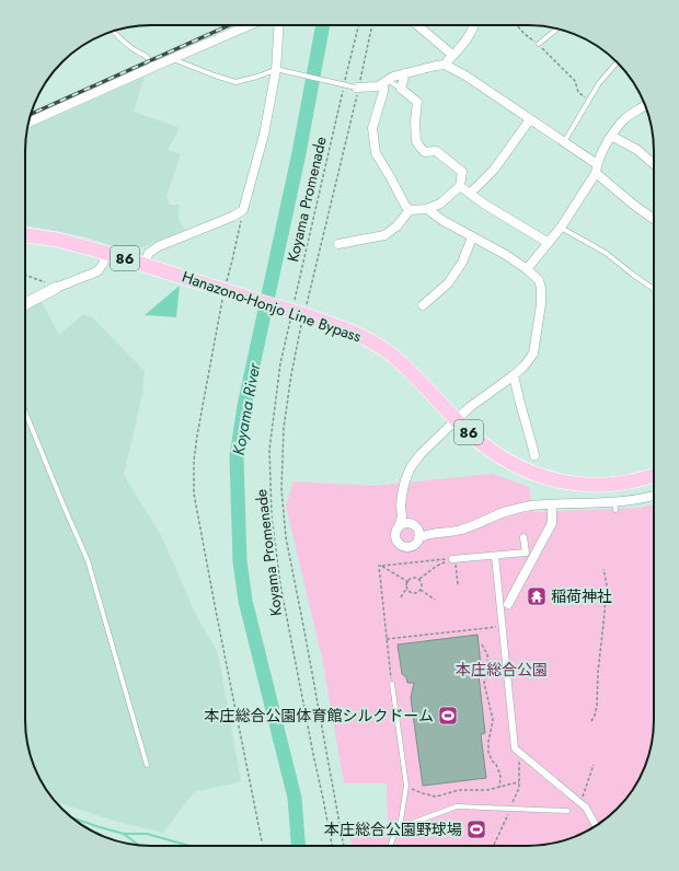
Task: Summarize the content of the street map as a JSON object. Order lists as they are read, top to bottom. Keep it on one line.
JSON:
{"streets":{"main road":["86","Hanazono-Honjo Line Bypass"],"path":["Koyama Promenade"]},"crossings":[["Koyama Promenade","Hanazono-Honjo Line Bypass"]],"water":["Koyama River"],"parks":["本庄総合公園"],"places":{"temple":["稲荷神社"],"sports":["本庄総合公園体育館シルクドーム","本庄総合公園野球場"]}}
